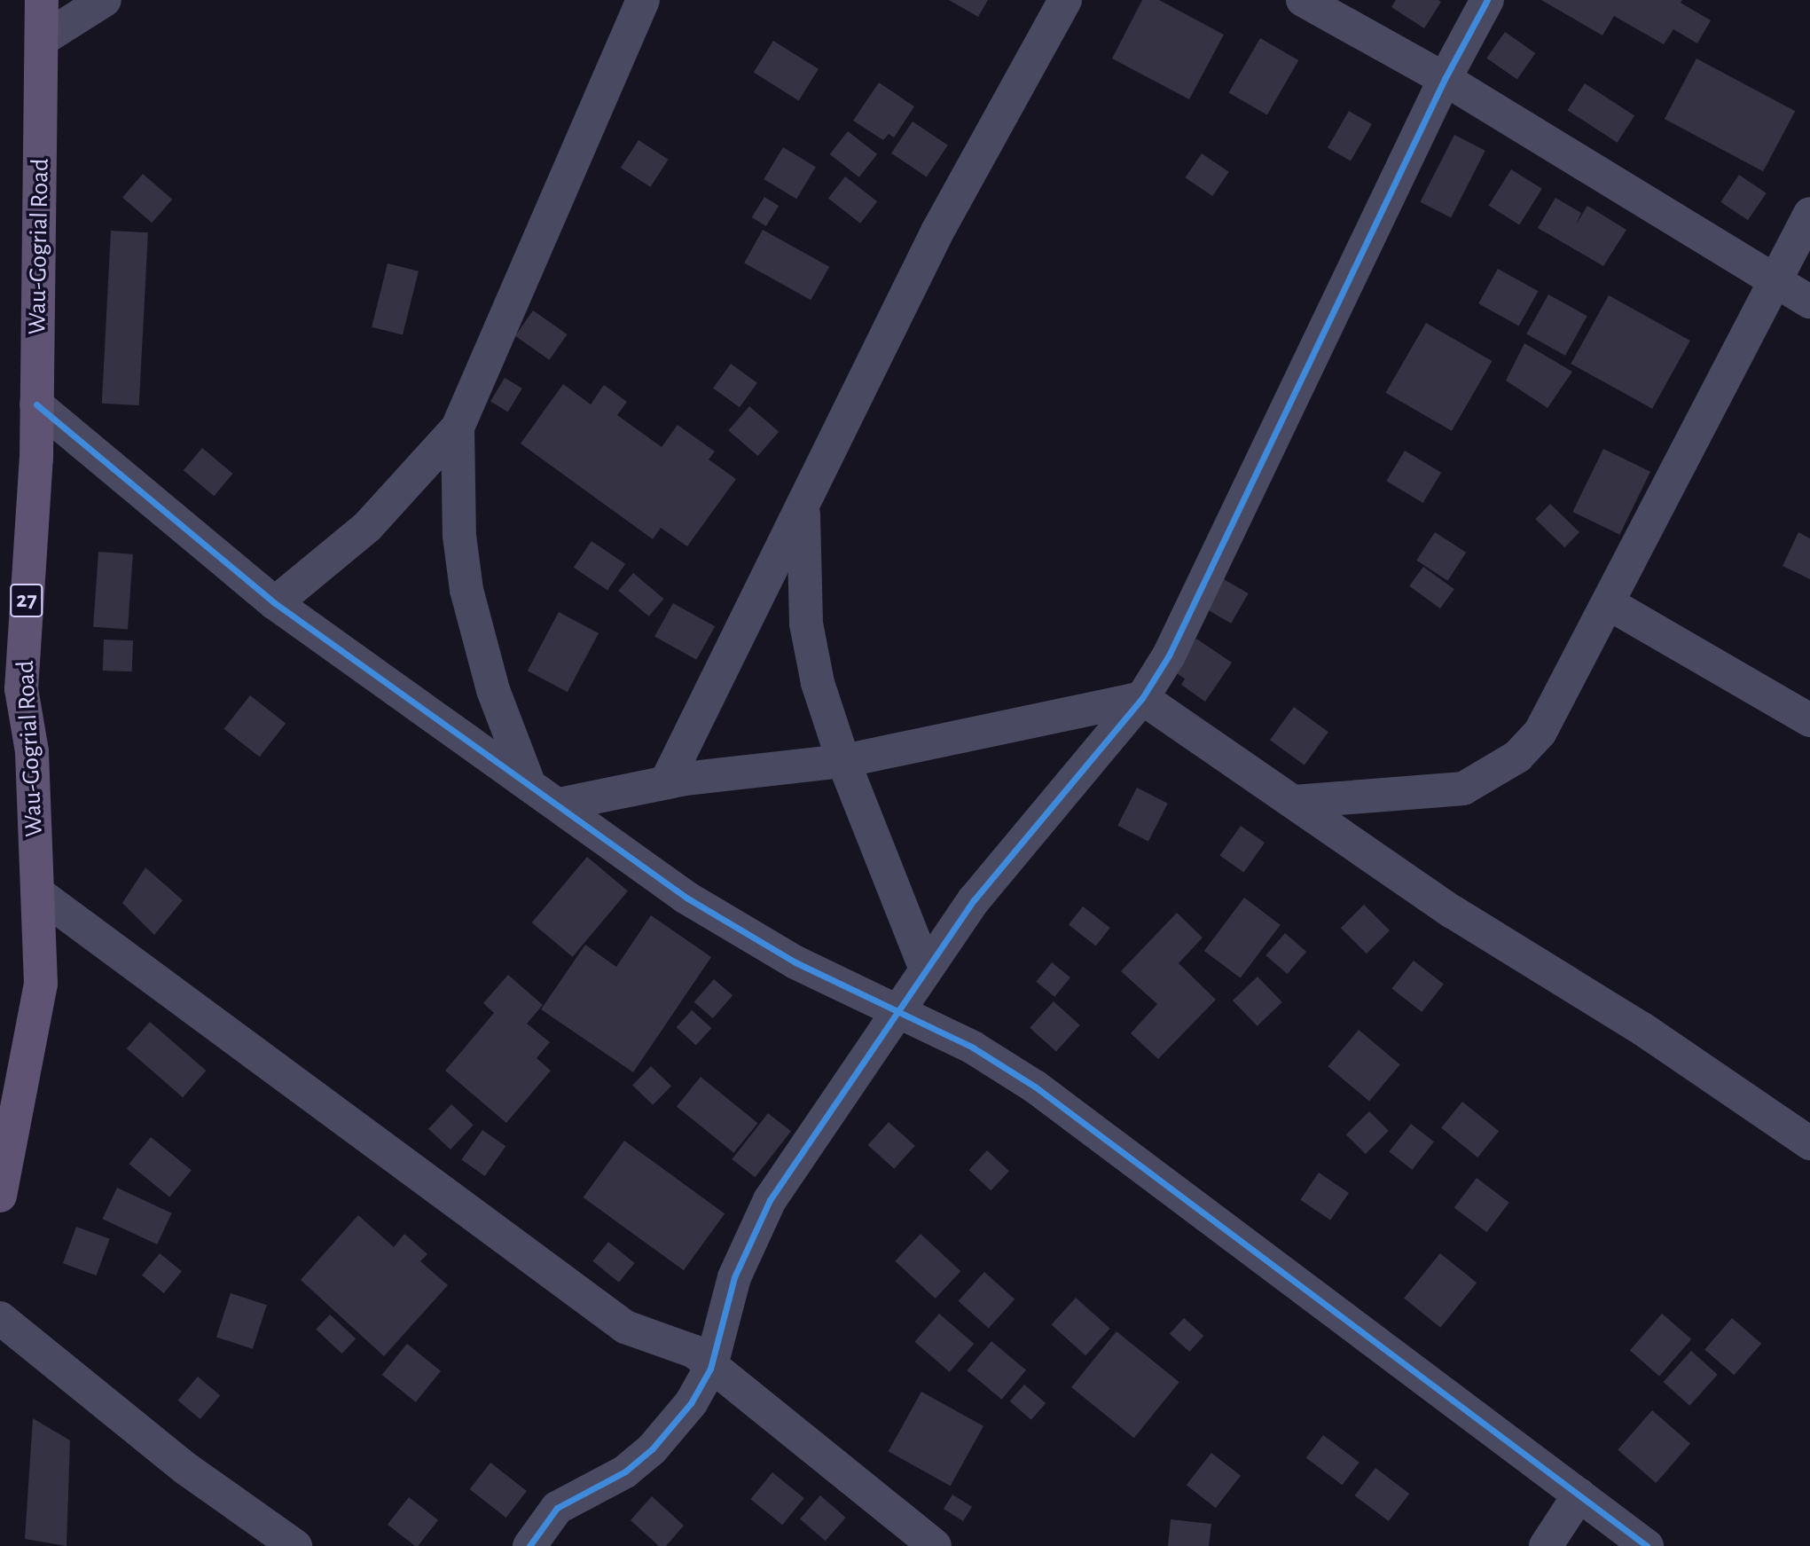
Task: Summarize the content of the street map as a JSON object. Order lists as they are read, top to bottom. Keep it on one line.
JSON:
{"streets":{"main road":["Wau-Gogrial Road","27"]}}
